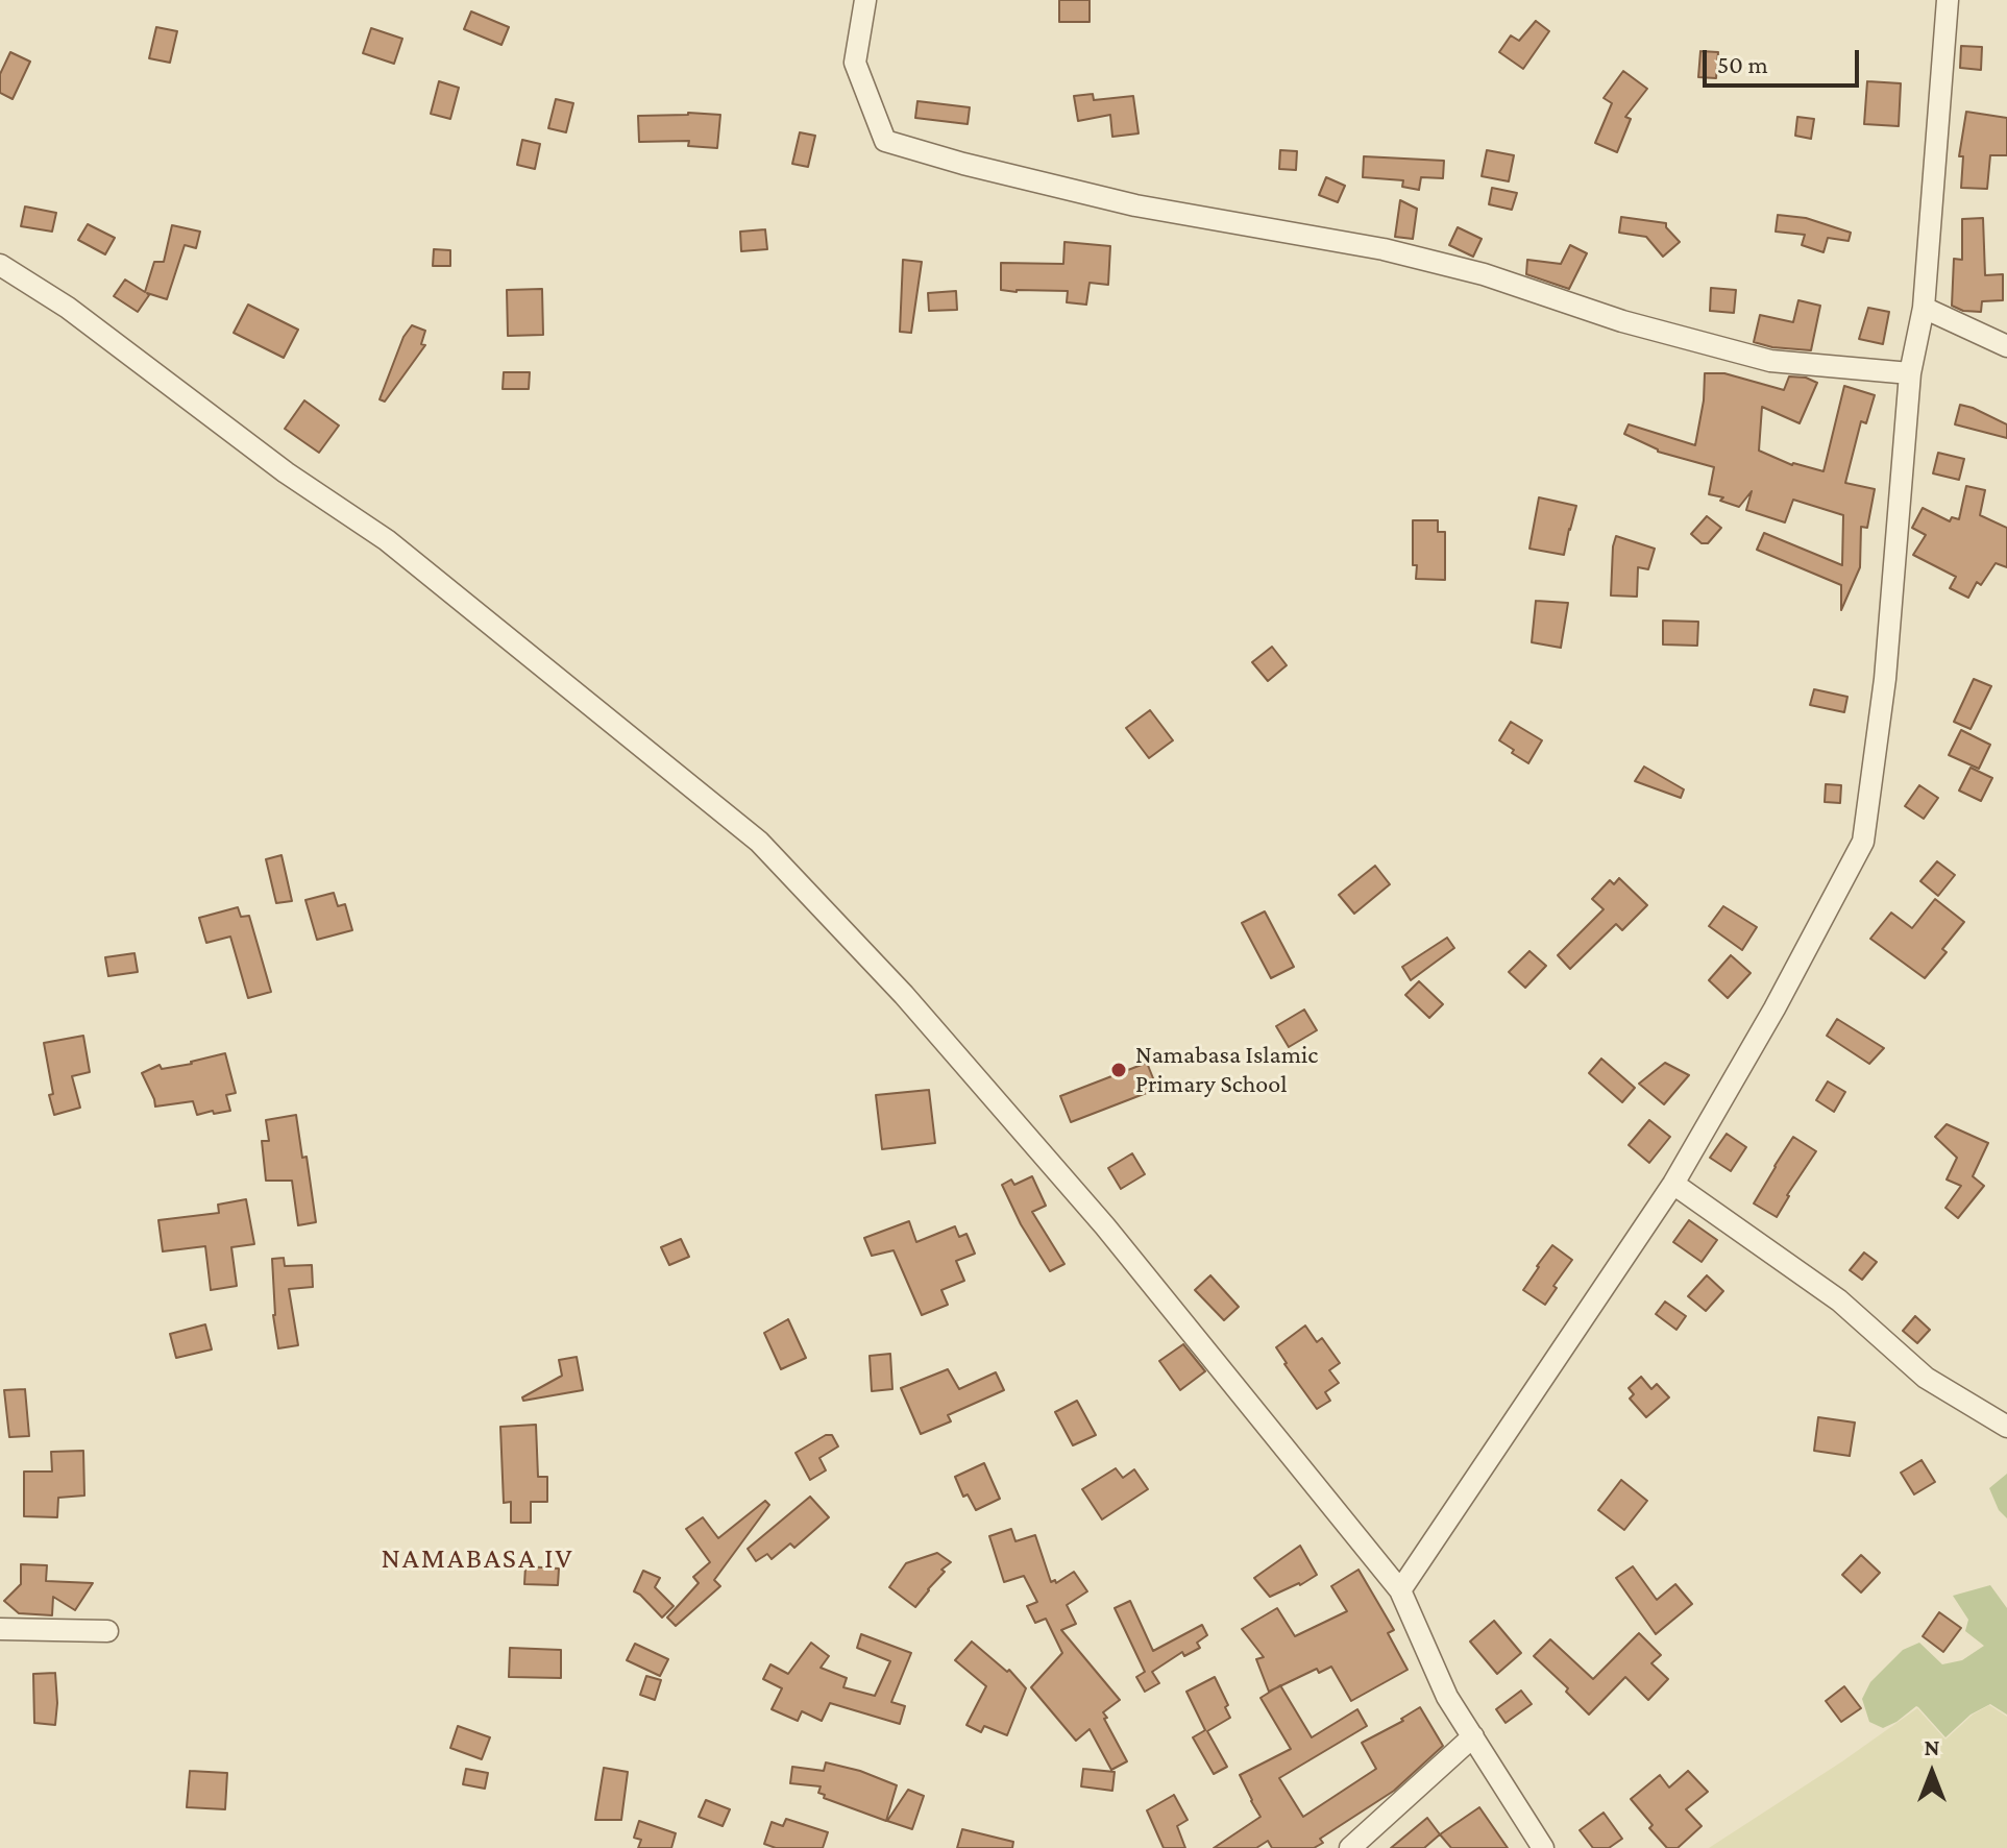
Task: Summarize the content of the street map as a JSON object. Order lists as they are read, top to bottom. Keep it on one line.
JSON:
{"districts":["NAMABASA IV"],"places":["Namabasa Islamic Primary School"],"scale_bar":"50 m","north":"top"}
